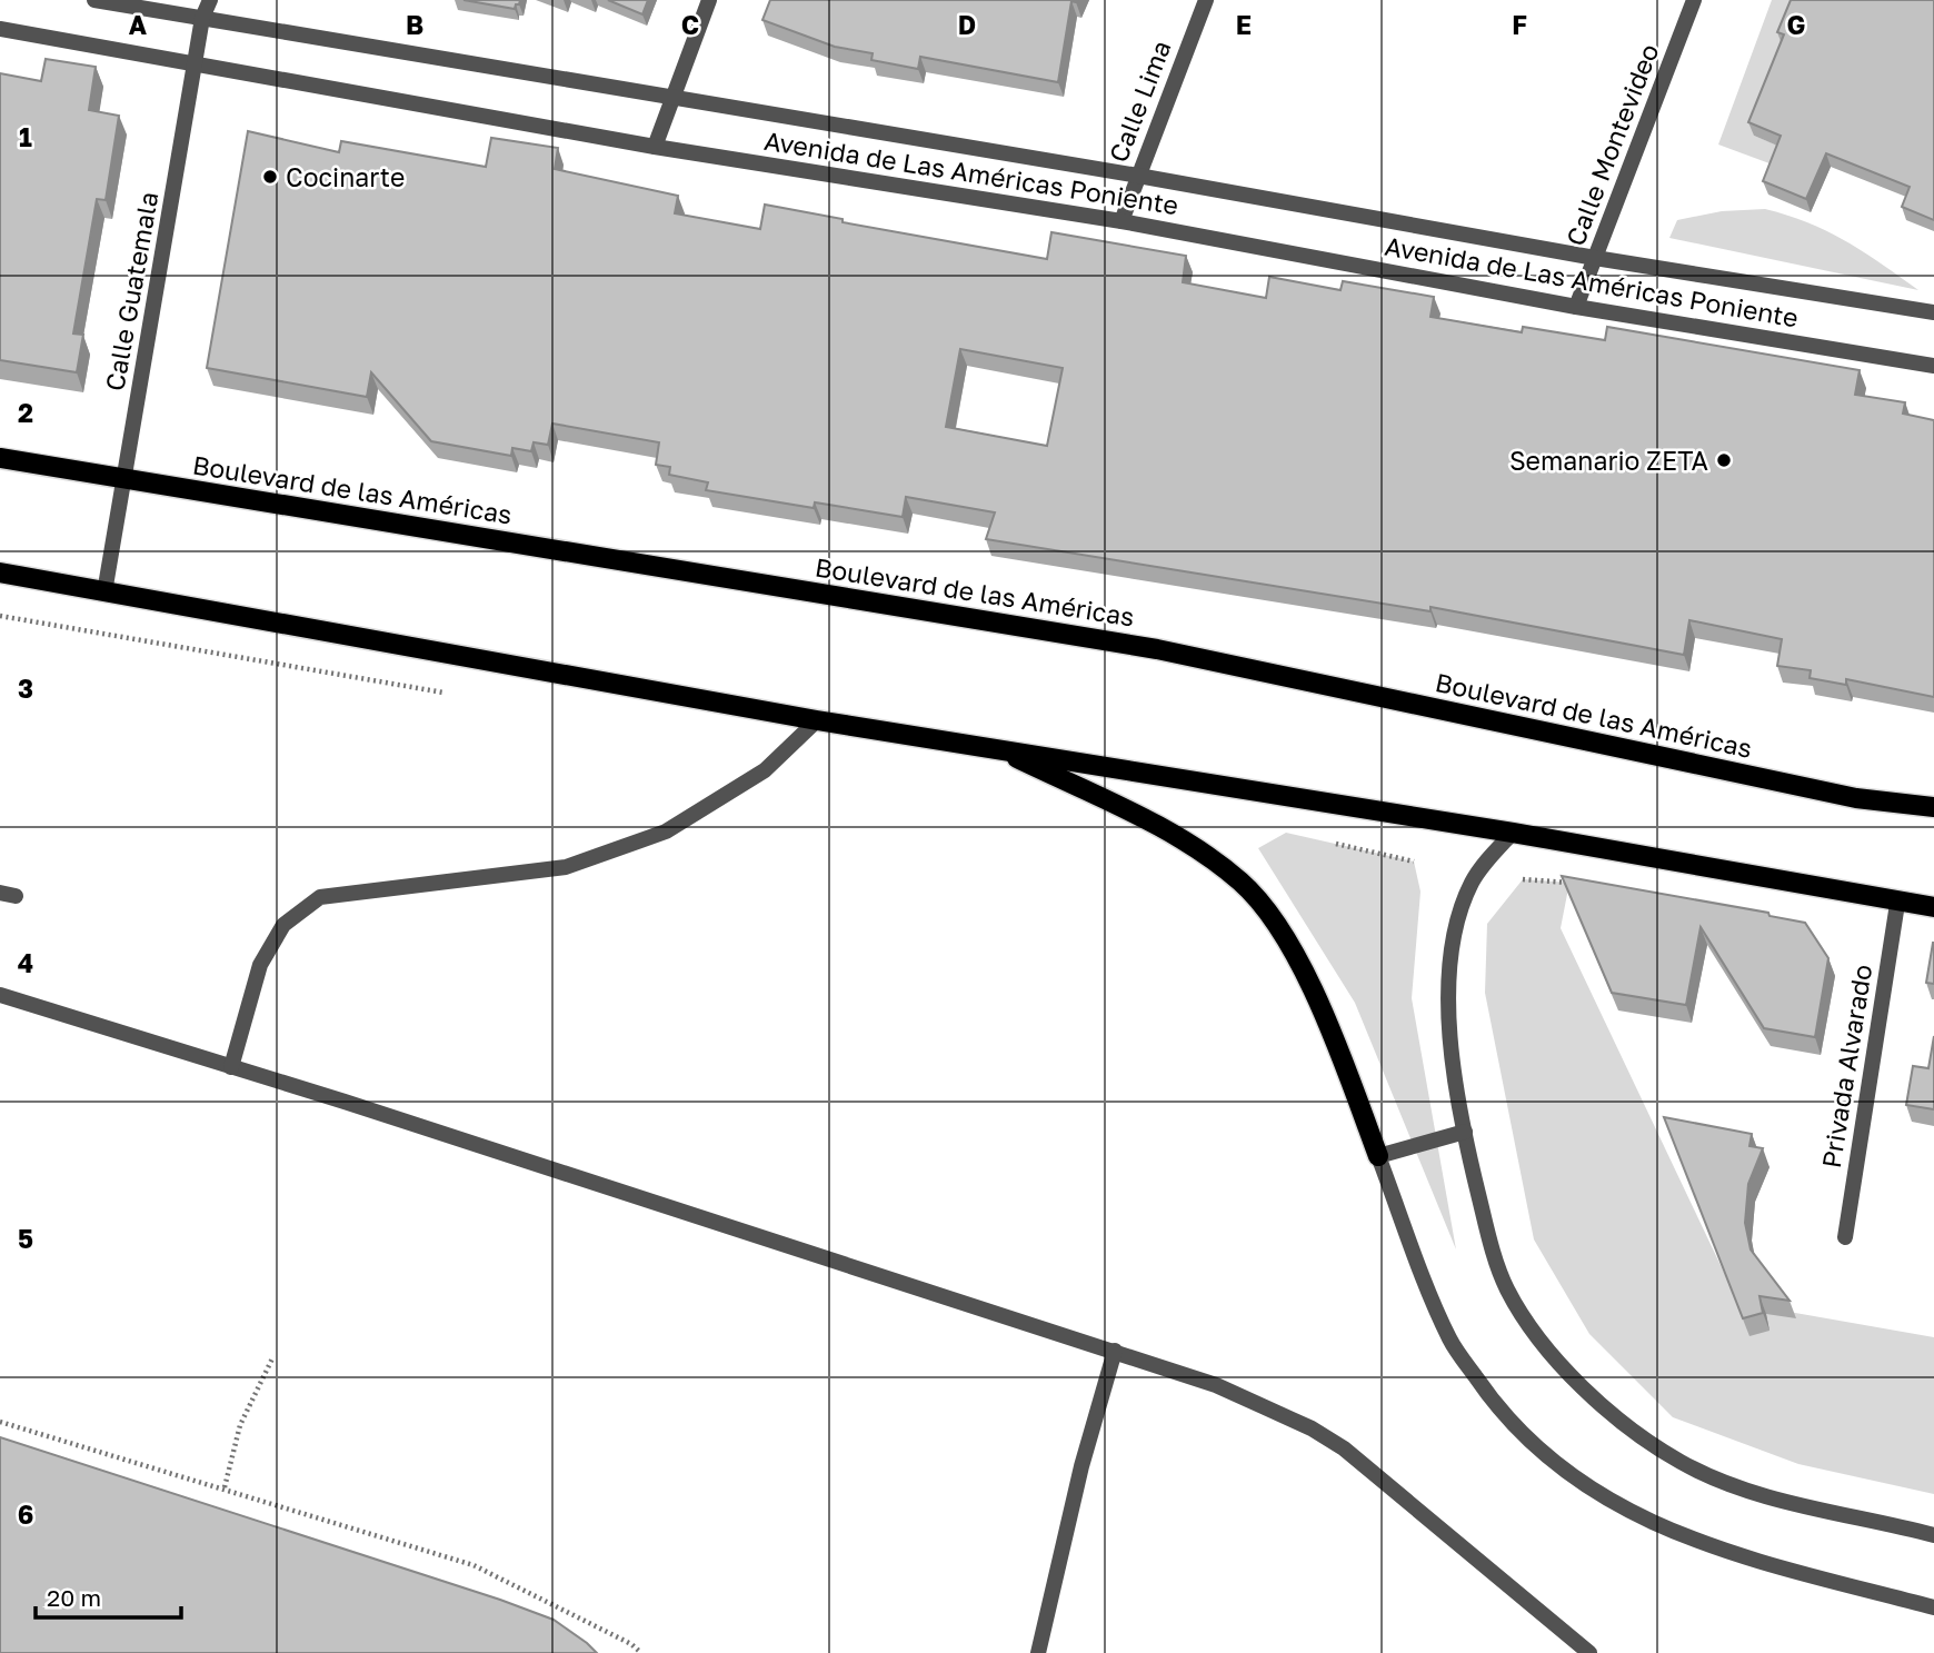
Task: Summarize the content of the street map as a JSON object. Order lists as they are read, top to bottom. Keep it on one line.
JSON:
{"streets":{"main road":["Boulevard de las Américas"],"street":["Calle Lima","Calle Montevideo","Avenida de Las Américas Poniente","Calle Guatemala","Privada Alvarado"]},"crossings":[["Calle Lima","Avenida de Las Américas Poniente"],["Calle Montevideo","Avenida de Las Américas Poniente"],["Avenida de Las Américas Poniente","Calle Guatemala"],["Calle Guatemala","Boulevard de las Américas"]],"places":["Cocinarte","Semanario ZETA"],"scale_bar":"20 m","grid":{"columns":["A","B","C","D","E","F","G"],"rows":["1","2","3","4","5","6"]}}
